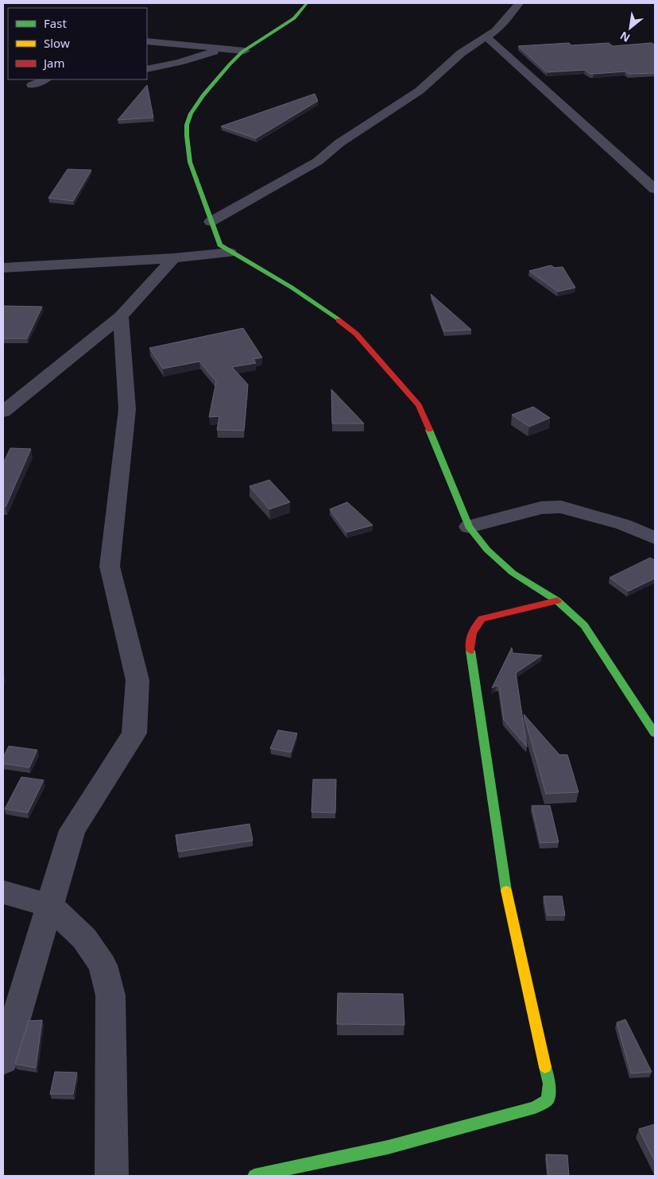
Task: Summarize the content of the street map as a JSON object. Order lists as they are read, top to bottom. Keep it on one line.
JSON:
{"legend":["Fast","Slow","Jam"],"north":"bottom left"}
